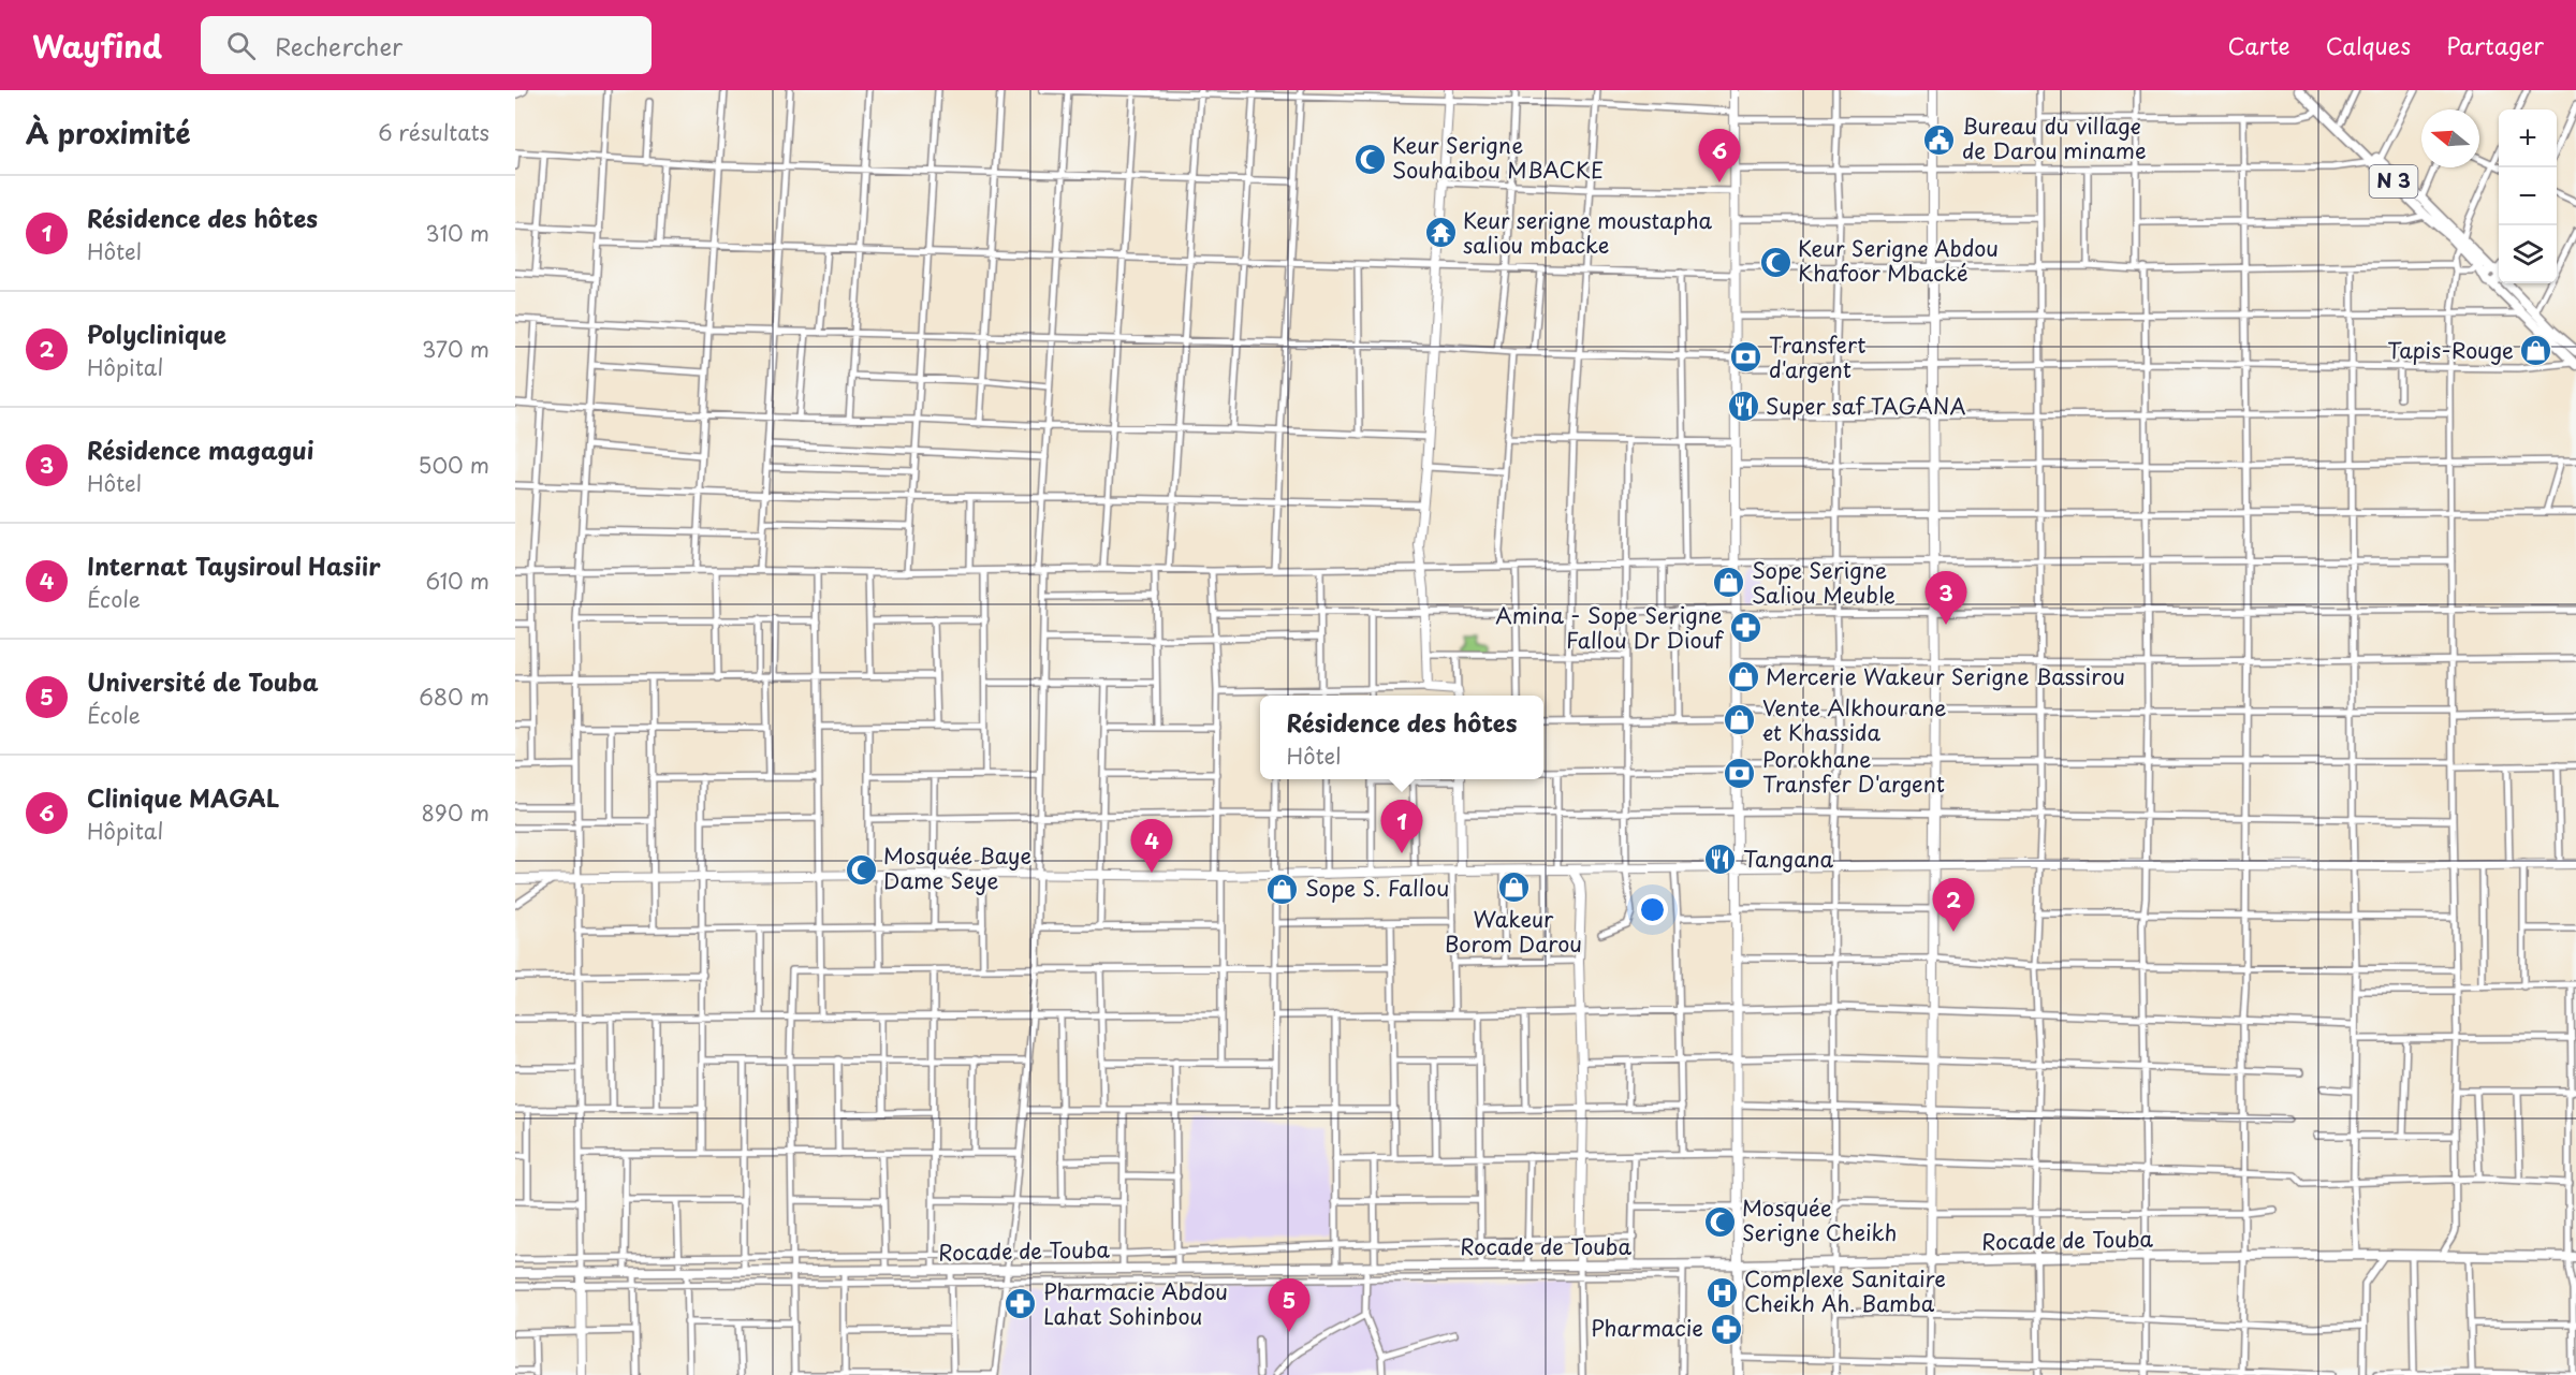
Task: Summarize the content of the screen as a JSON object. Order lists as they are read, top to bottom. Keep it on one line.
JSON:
{"streets":{"main road":["N 3","Rocade de Touba"]},"places":{"public building":["Bureau du village de Darou miname"],"mosque":["Keur Serigne Souhaibou MBACKE","Keur Serigne Abdou Khafoor Mbacké","Mosquée Baye Dame Seye","Mosquée Serigne Cheikh"],"temple":["Keur serigne moustapha saliou mbacke"],"shop":["Tapis-Rouge","Sope Serigne Saliou Meuble","Mercerie Wakeur Serigne Bassirou","Vente Alkhourane et Khassida","Wakeur Borom Darou","Sope S. Fallou"],"bank":["Transfert d'argent","Porokhane Transfer D'argent"],"restaurant":["Super saf TAGANA","Tangana"],"pharmacy":["Amina - Sope Serigne Fallou Dr Diouf","Pharmacie Abdou Lahat Sohinbou","Pharmacie"],"hospital":["Complexe Sanitaire Cheikh Ah. Bamba"]},"north":"left","page":{"header":"Wayfind","search":"Rechercher","nav":["Carte","Calques","Partager"],"heading":["À proximité","6 résultats"],"map_buttons":["+","−"],"pins":["6","3","1","4","2","5"],"list":[{"mark":"1","name":"Résidence des hôtes","note":"Hôtel","value":"310 m"},{"mark":"2","name":"Polyclinique","note":"Hôpital","value":"370 m"},{"mark":"3","name":"Résidence magagui","note":"Hôtel","value":"500 m"},{"mark":"4","name":"Internat Taysiroul Hasiir","note":"École","value":"610 m"},{"mark":"5","name":"Université de Touba","note":"École","value":"680 m"},{"mark":"6","name":"Clinique MAGAL","note":"Hôpital","value":"890 m"}],"popup":["Résidence des hôtes","Hôtel"]}}
